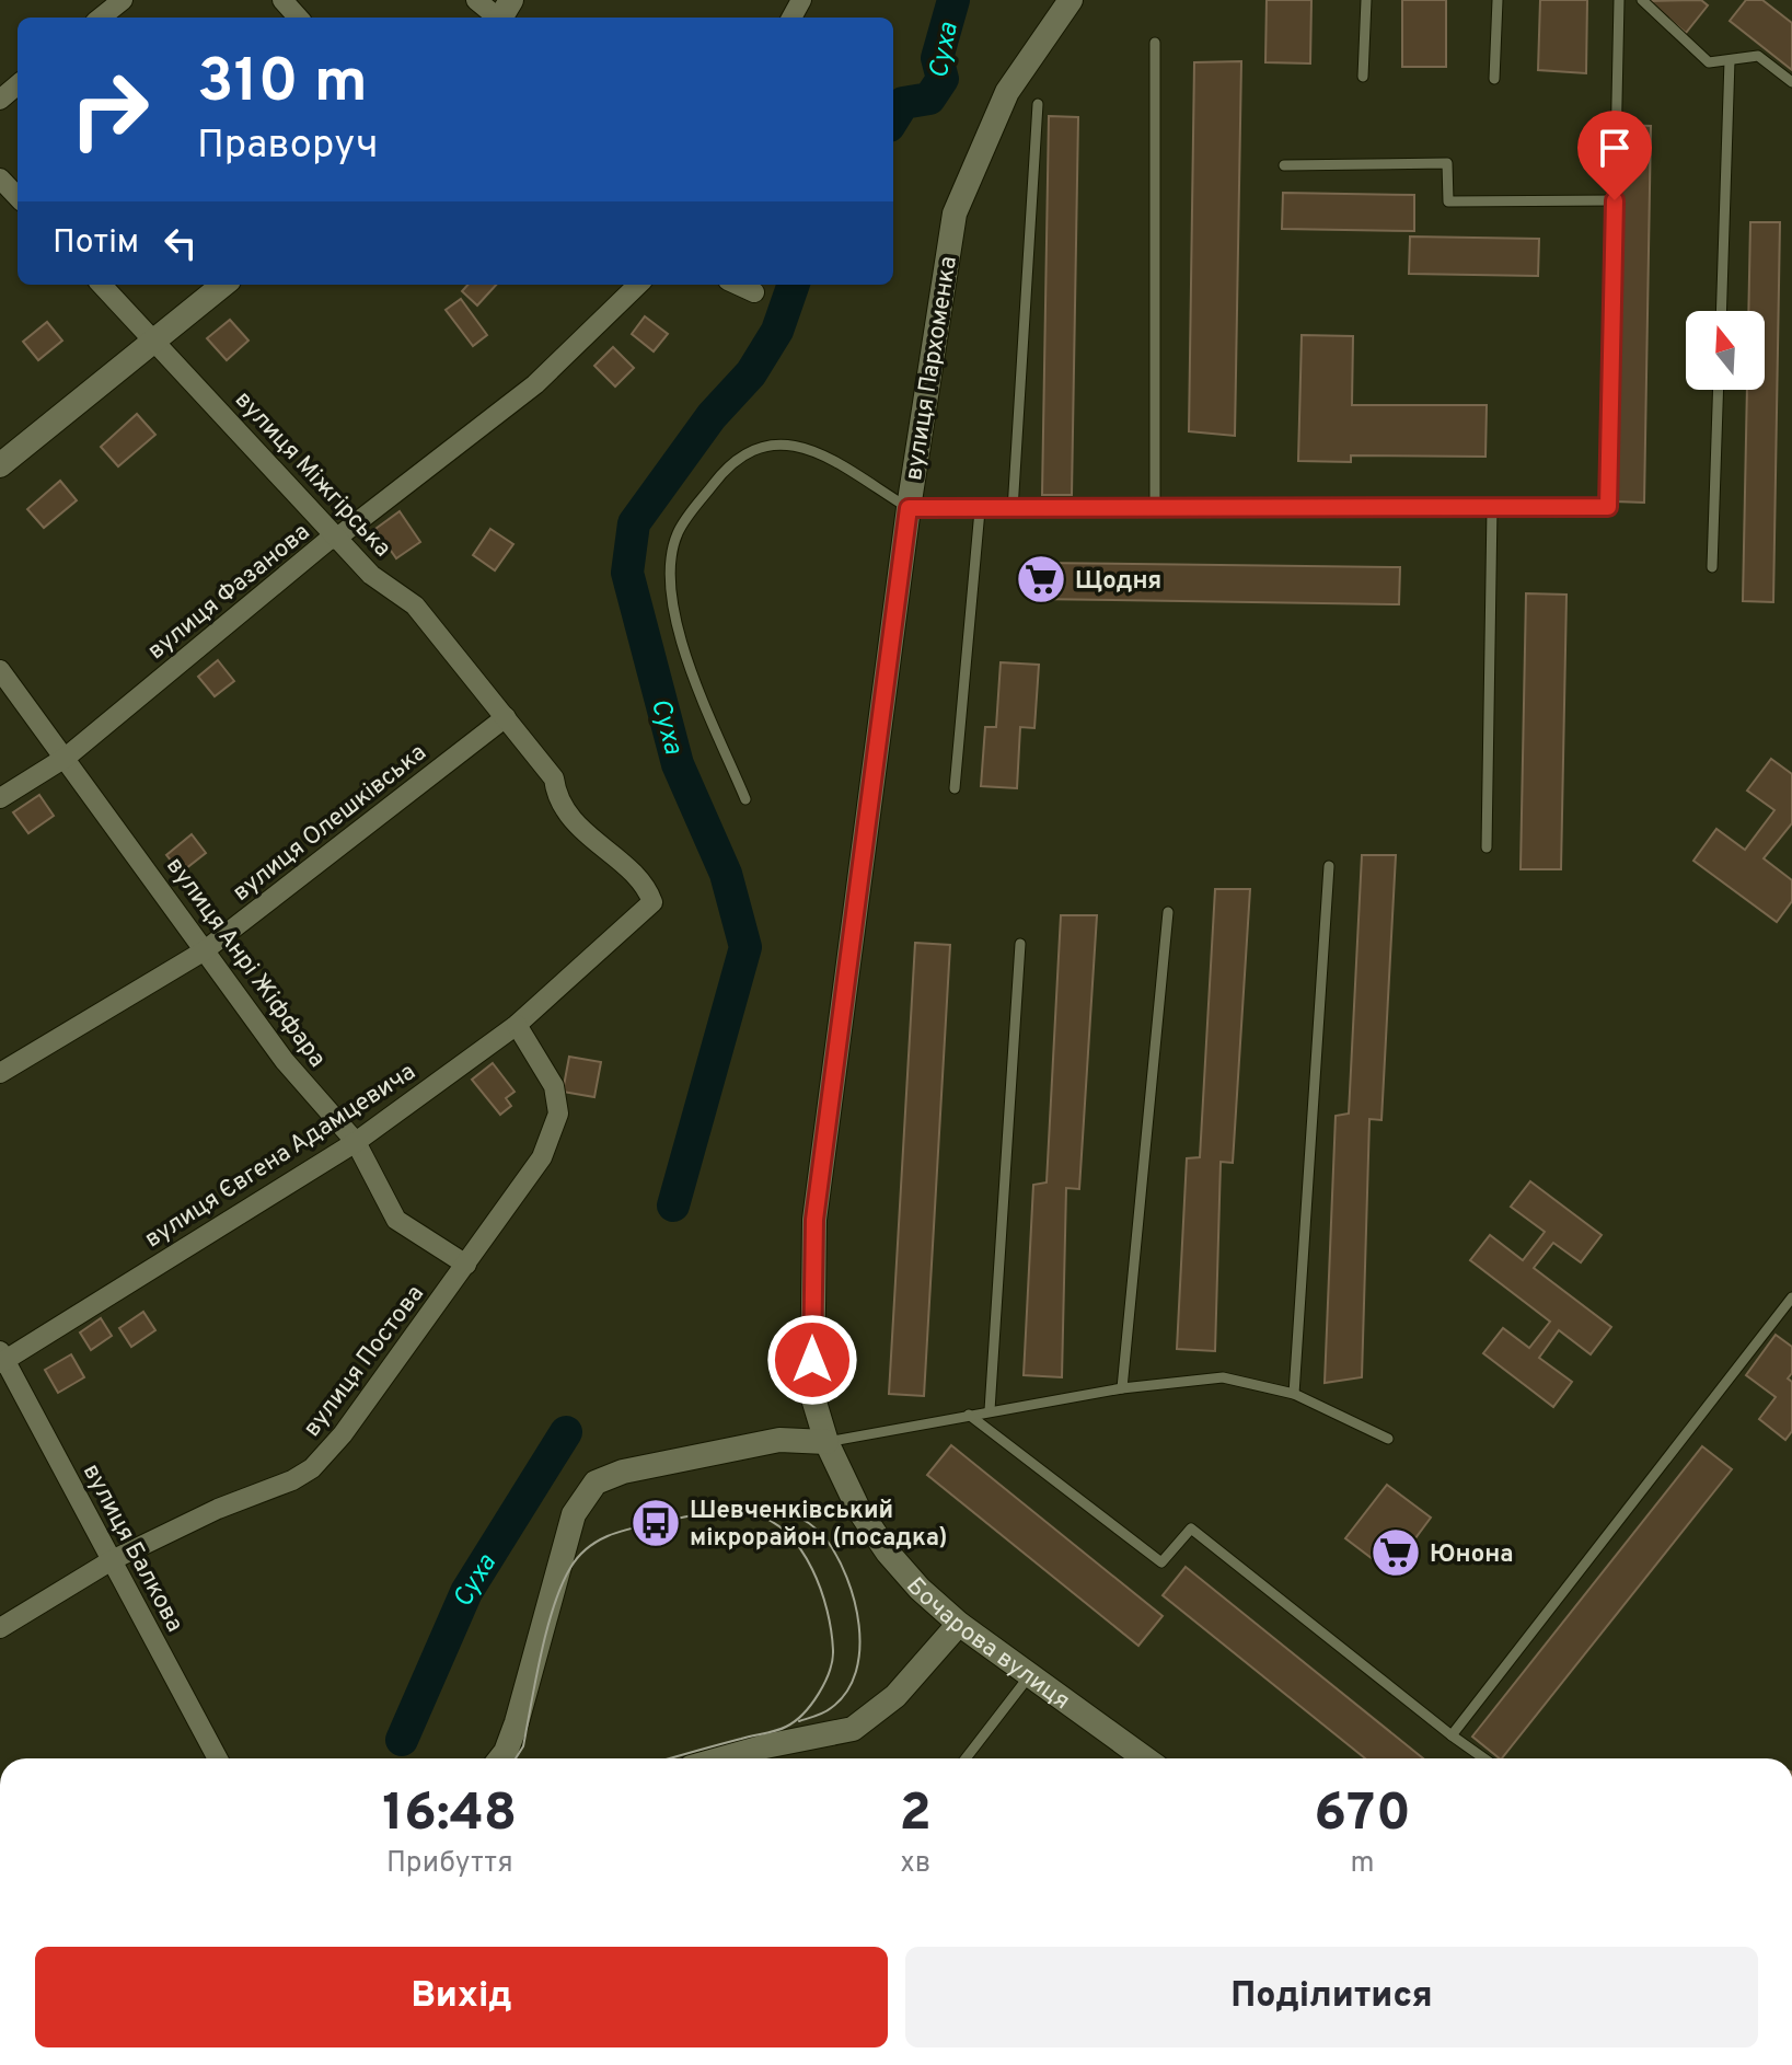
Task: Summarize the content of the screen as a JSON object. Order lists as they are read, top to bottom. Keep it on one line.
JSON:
{"streets":{"street":["вулиця Пархоменка","вулиця Міжгірська","вулиця Фазанова","вулиця Олешківська","вулиця Анрі Жіффара","вулиця Євгена Адамцевича","вулиця Постова","вулиця Балкова","Бочарова вулиця"]},"crossings":[["вулиця Пархоменка","Бочарова вулиця"],["вулиця Міжгірська","вулиця Фазанова"],["вулиця Міжгірська","вулиця Олешківська"],["вулиця Міжгірська","вулиця Євгена Адамцевича"],["вулиця Фазанова","вулиця Анрі Жіффара"],["вулиця Олешківська","вулиця Анрі Жіффара"],["вулиця Анрі Жіффара","вулиця Євгена Адамцевича"],["вулиця Анрі Жіффара","вулиця Постова"],["вулиця Євгена Адамцевича","вулиця Постова"],["вулиця Євгена Адамцевича","вулиця Балкова"],["вулиця Постова","вулиця Балкова"]],"water":["Суха"],"places":{"supermarket":["Щодня","Юнона"],"bus stop":["Шевченківський мікрорайон (посадка)"]},"north":"top","page":{"turn":["310 m","Праворуч"],"then":"Потім","eta":["16:48","Прибуття","2","хв","670","m"],"buttons":["Вихід","Поділитися"]}}
